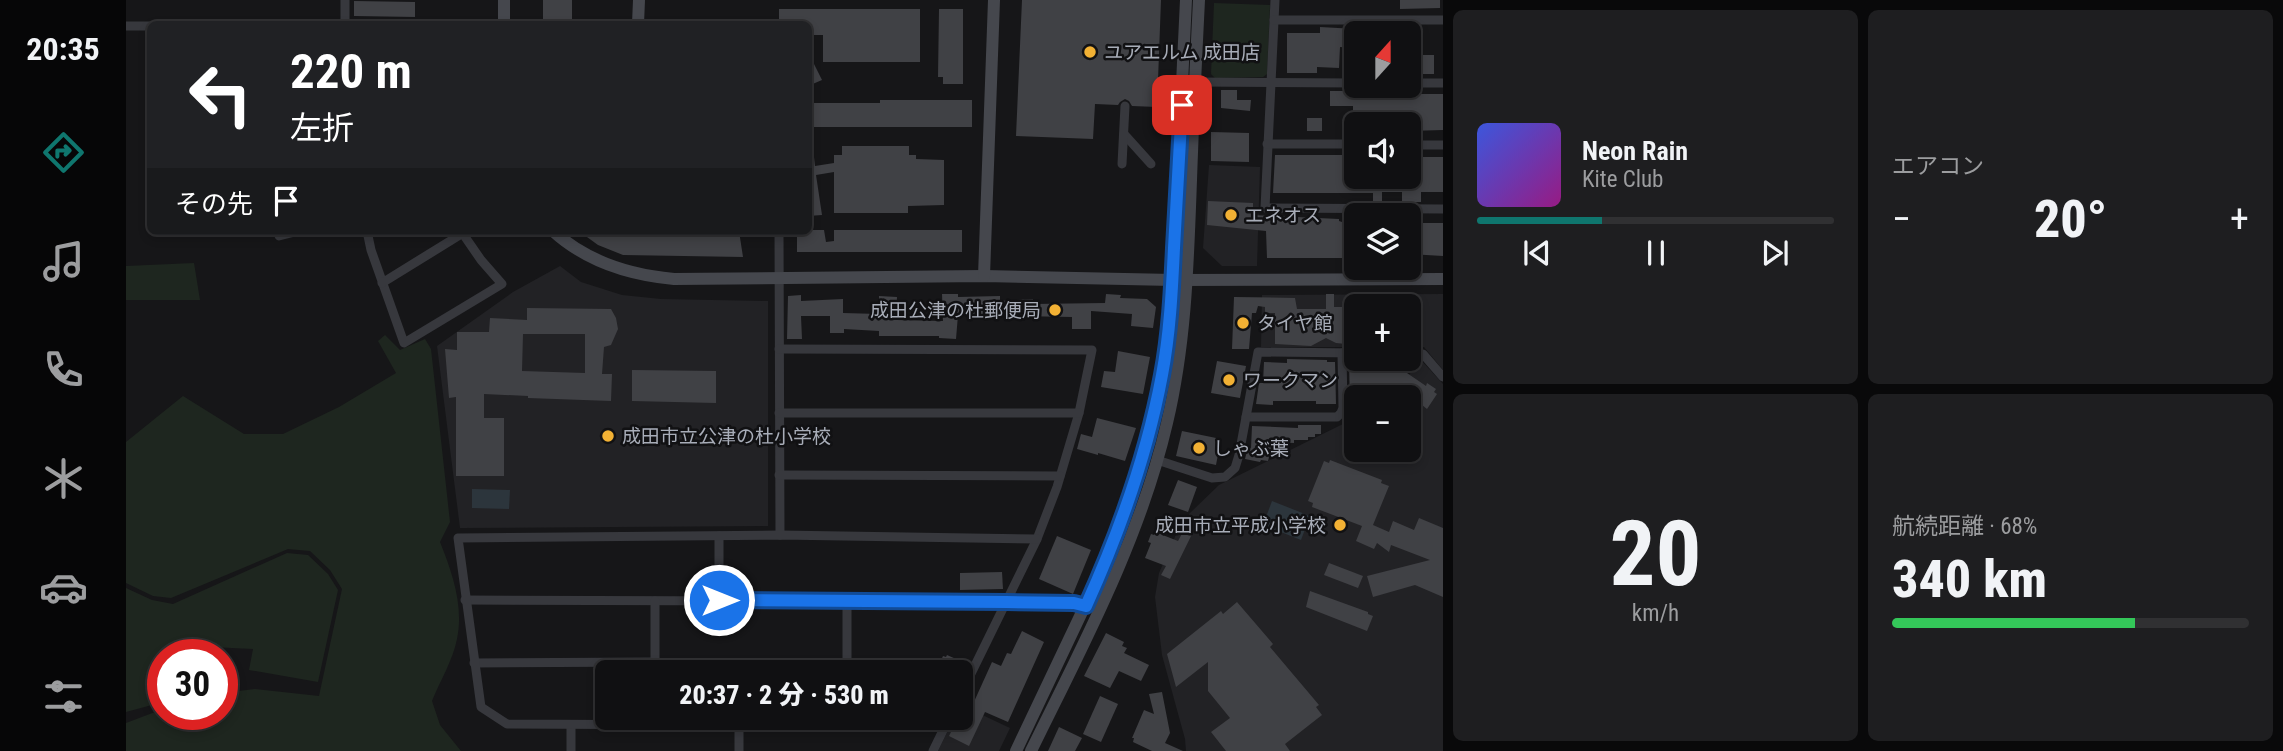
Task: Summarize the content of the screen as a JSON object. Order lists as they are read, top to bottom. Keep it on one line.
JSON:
{"places":["ユアエルム 成田店","エネオス","成田公津の杜郵便局","タイヤ館","ワークマン","成田市立公津の杜小学校","しゃぶ葉","成田市立平成小学校"],"north":"top","page":{"tabs":"20:35","tile":["エアコン",["20","km/h"],["航続距離 · 68%","340 km"]],"map_buttons":["+","−"],"turn":["220 m","左折"],"song":["Neon Rain","Kite Club"],"then":"その先","heat":["−","20°","+"],"limit":"30","trip":"20:37 · 2 分 · 530 m"}}
